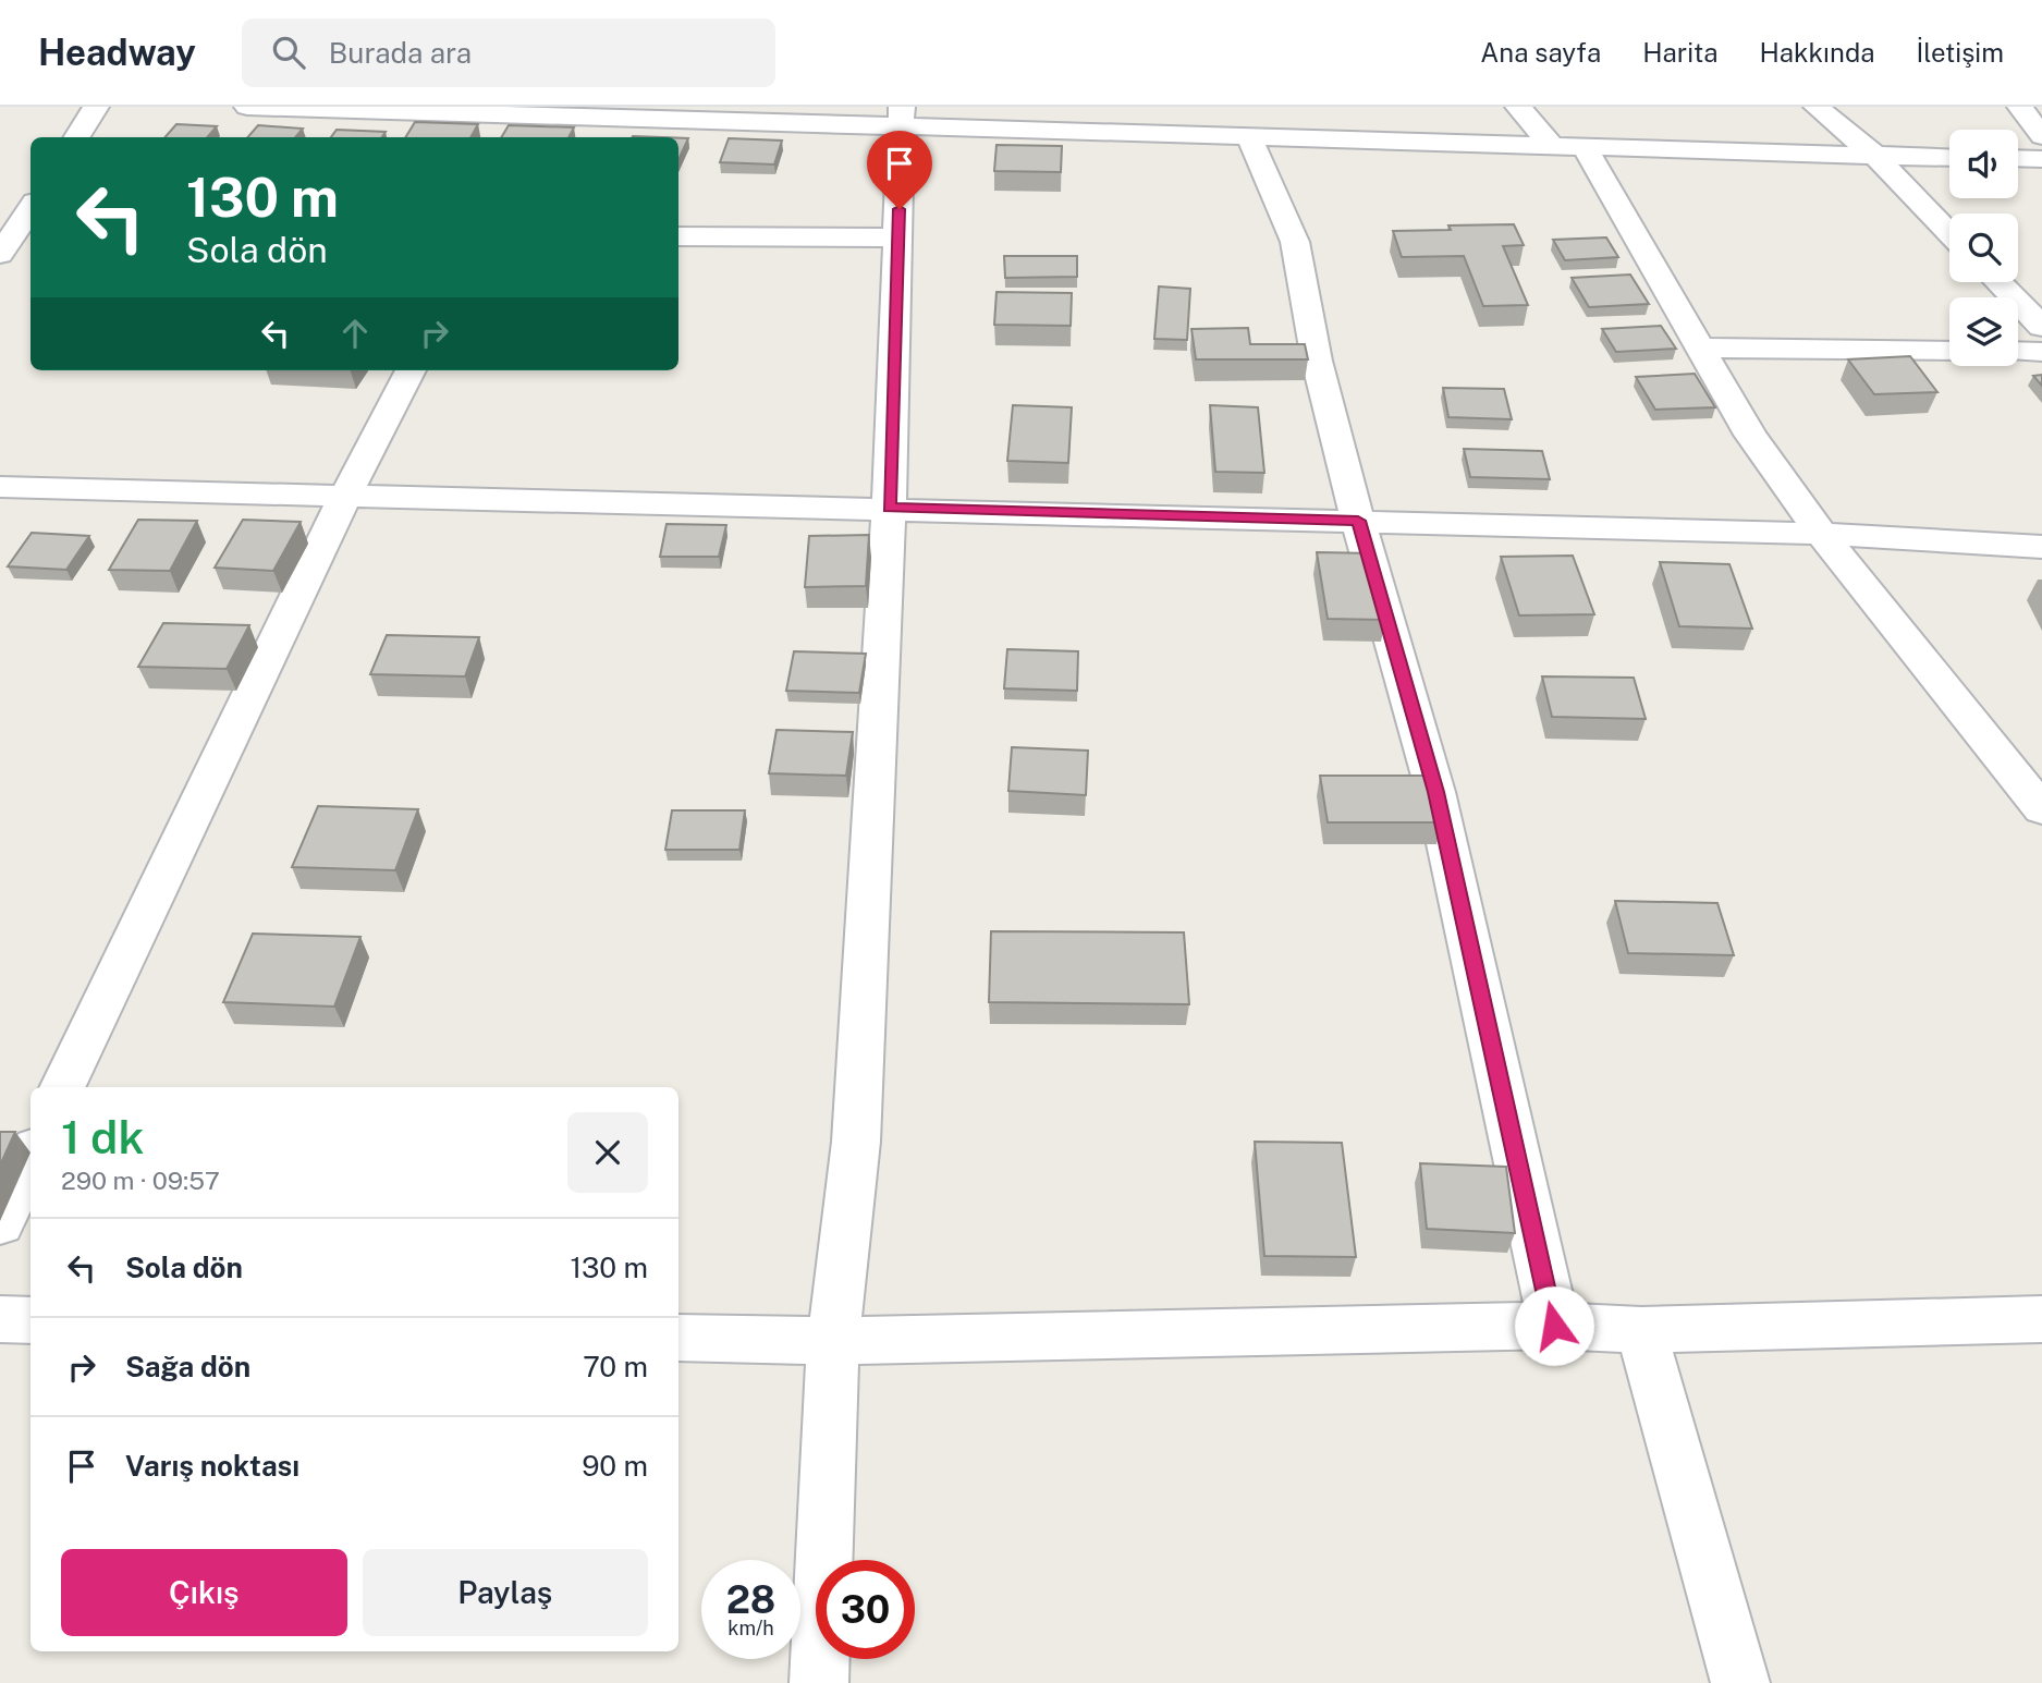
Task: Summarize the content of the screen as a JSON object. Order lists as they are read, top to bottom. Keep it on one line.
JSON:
{"page":{"header":"Headway","search":"Burada ara","nav":["Ana sayfa","Harita","Hakkında","İletişim"],"turn":["130 m","Sola dön"],"heading":["1 dk","290 m · 09:57"],"list":[{"name":"Sola dön","value":"130 m"},{"name":"Sağa dön","value":"70 m"},{"name":"Varış noktası","value":"90 m"}],"buttons":["Çıkış","Paylaş"],"speed":"28 km/h","limit":"30"}}
